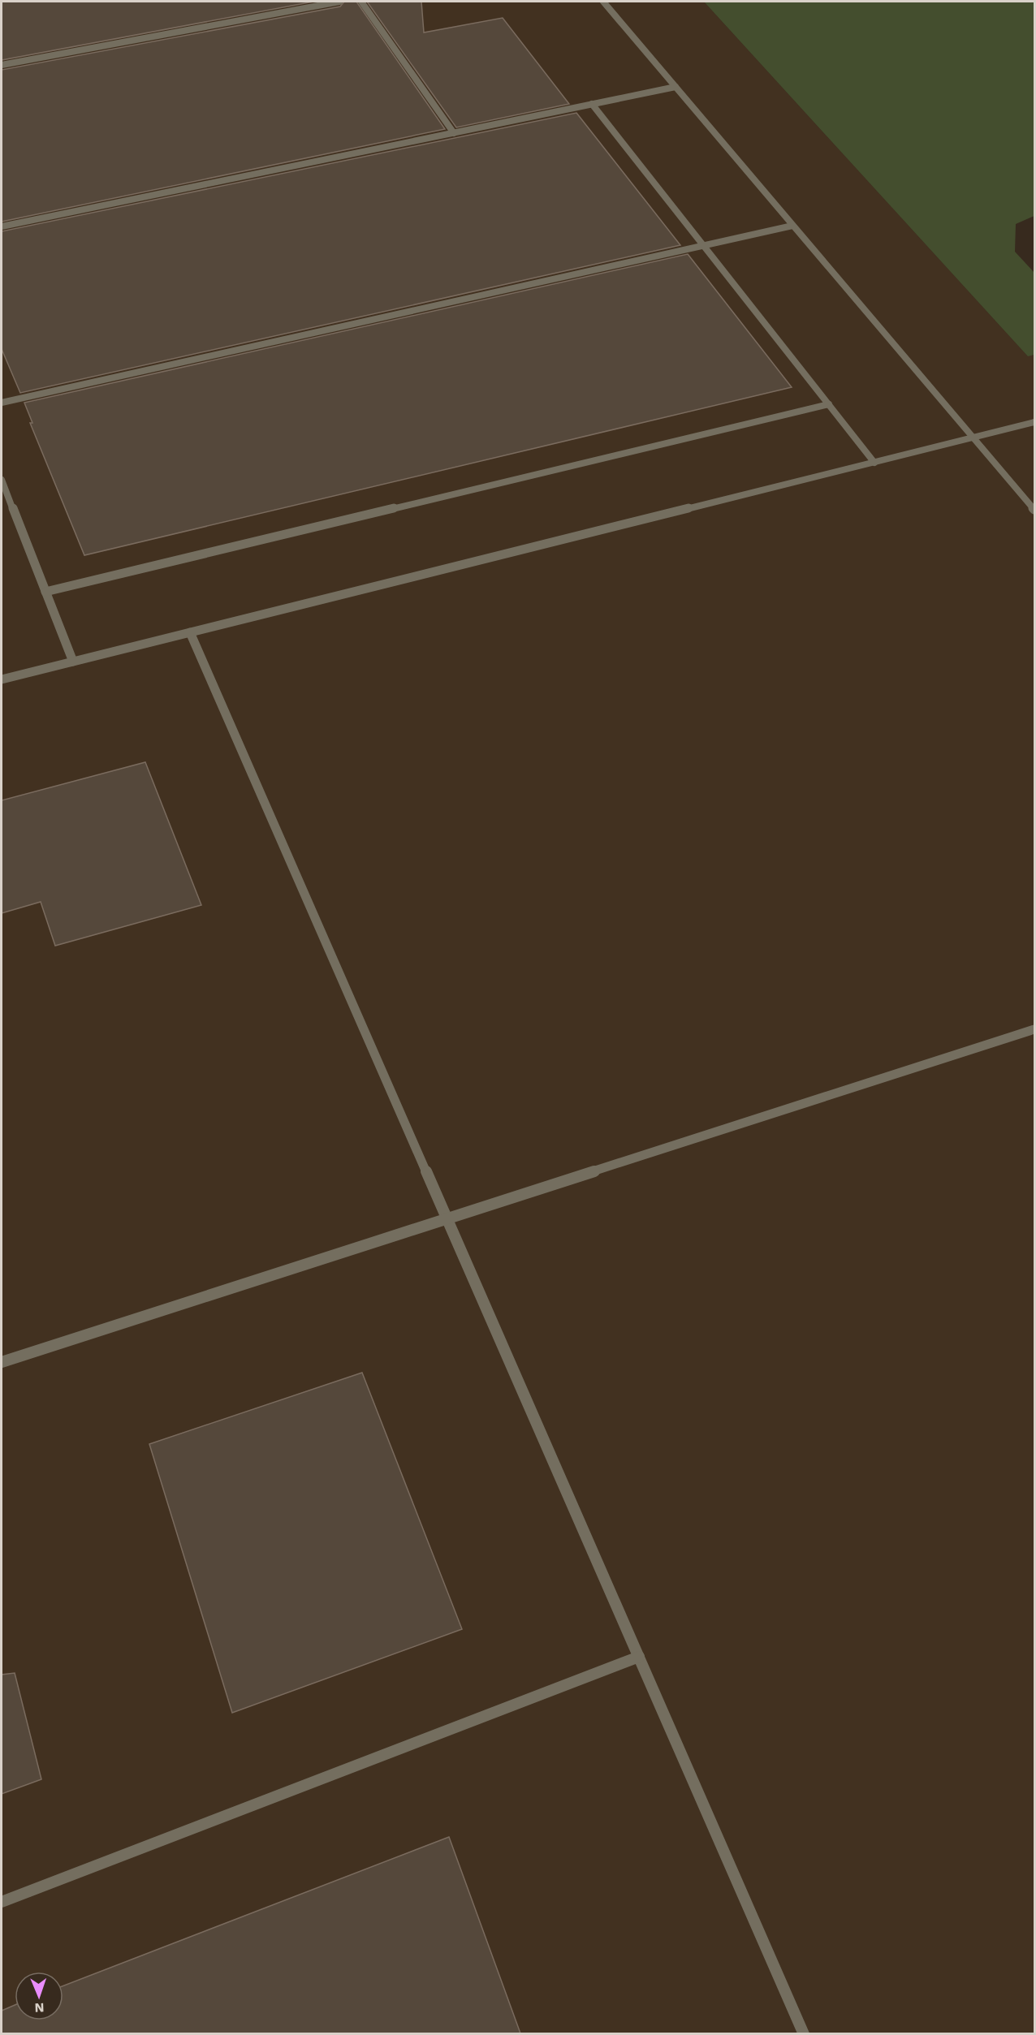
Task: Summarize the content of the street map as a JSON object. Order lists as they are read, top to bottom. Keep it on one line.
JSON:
{"north":"bottom"}
